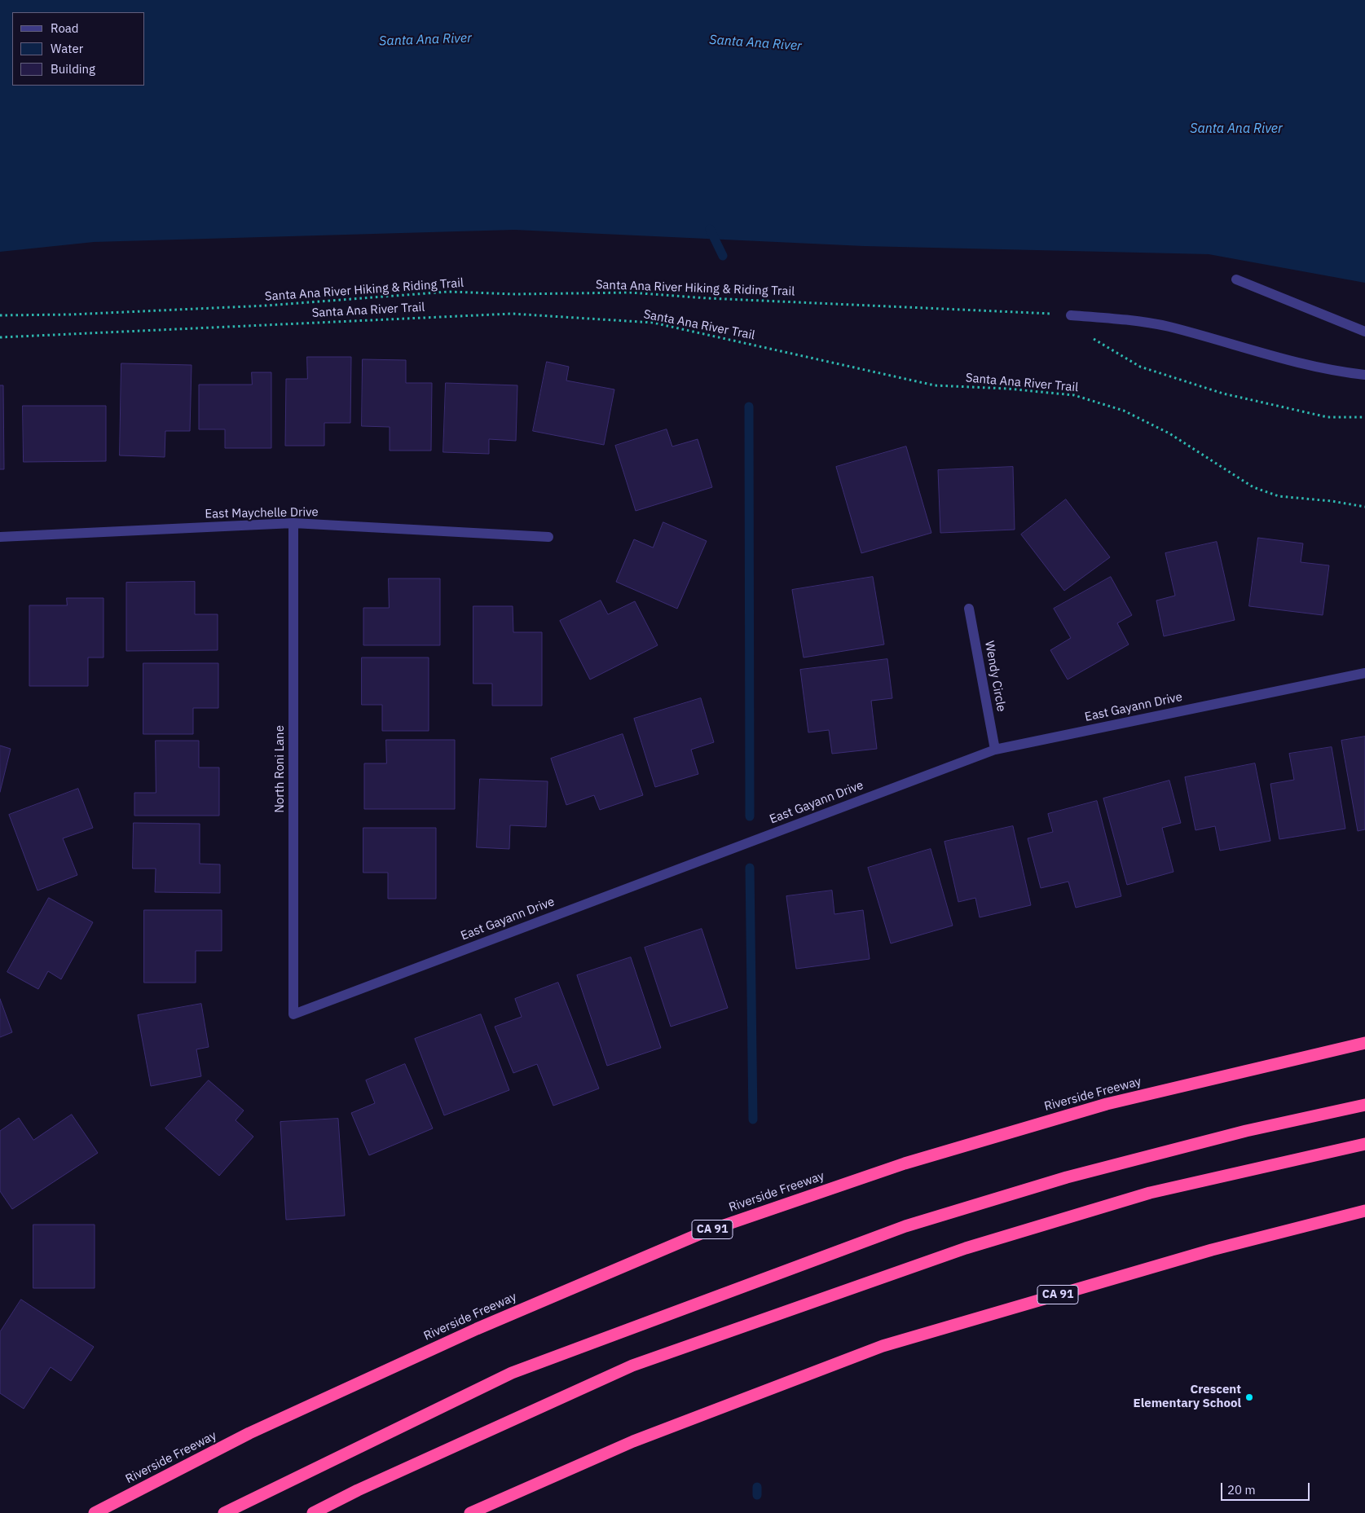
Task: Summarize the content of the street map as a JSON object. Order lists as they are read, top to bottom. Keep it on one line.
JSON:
{"streets":{"highway":["Riverside Freeway","CA 91"],"street":["East Maychelle Drive","Wendy Circle","East Gayann Drive","North Roni Lane"],"path":["Santa Ana River Hiking & Riding Trail","Santa Ana River Trail"]},"crossings":[["East Maychelle Drive","North Roni Lane"],["Wendy Circle","East Gayann Drive"],["East Gayann Drive","North Roni Lane"]],"water":["Santa Ana River"],"places":["Crescent Elementary School"],"legend":["Road","Water","Building"],"scale_bar":"20 m"}
